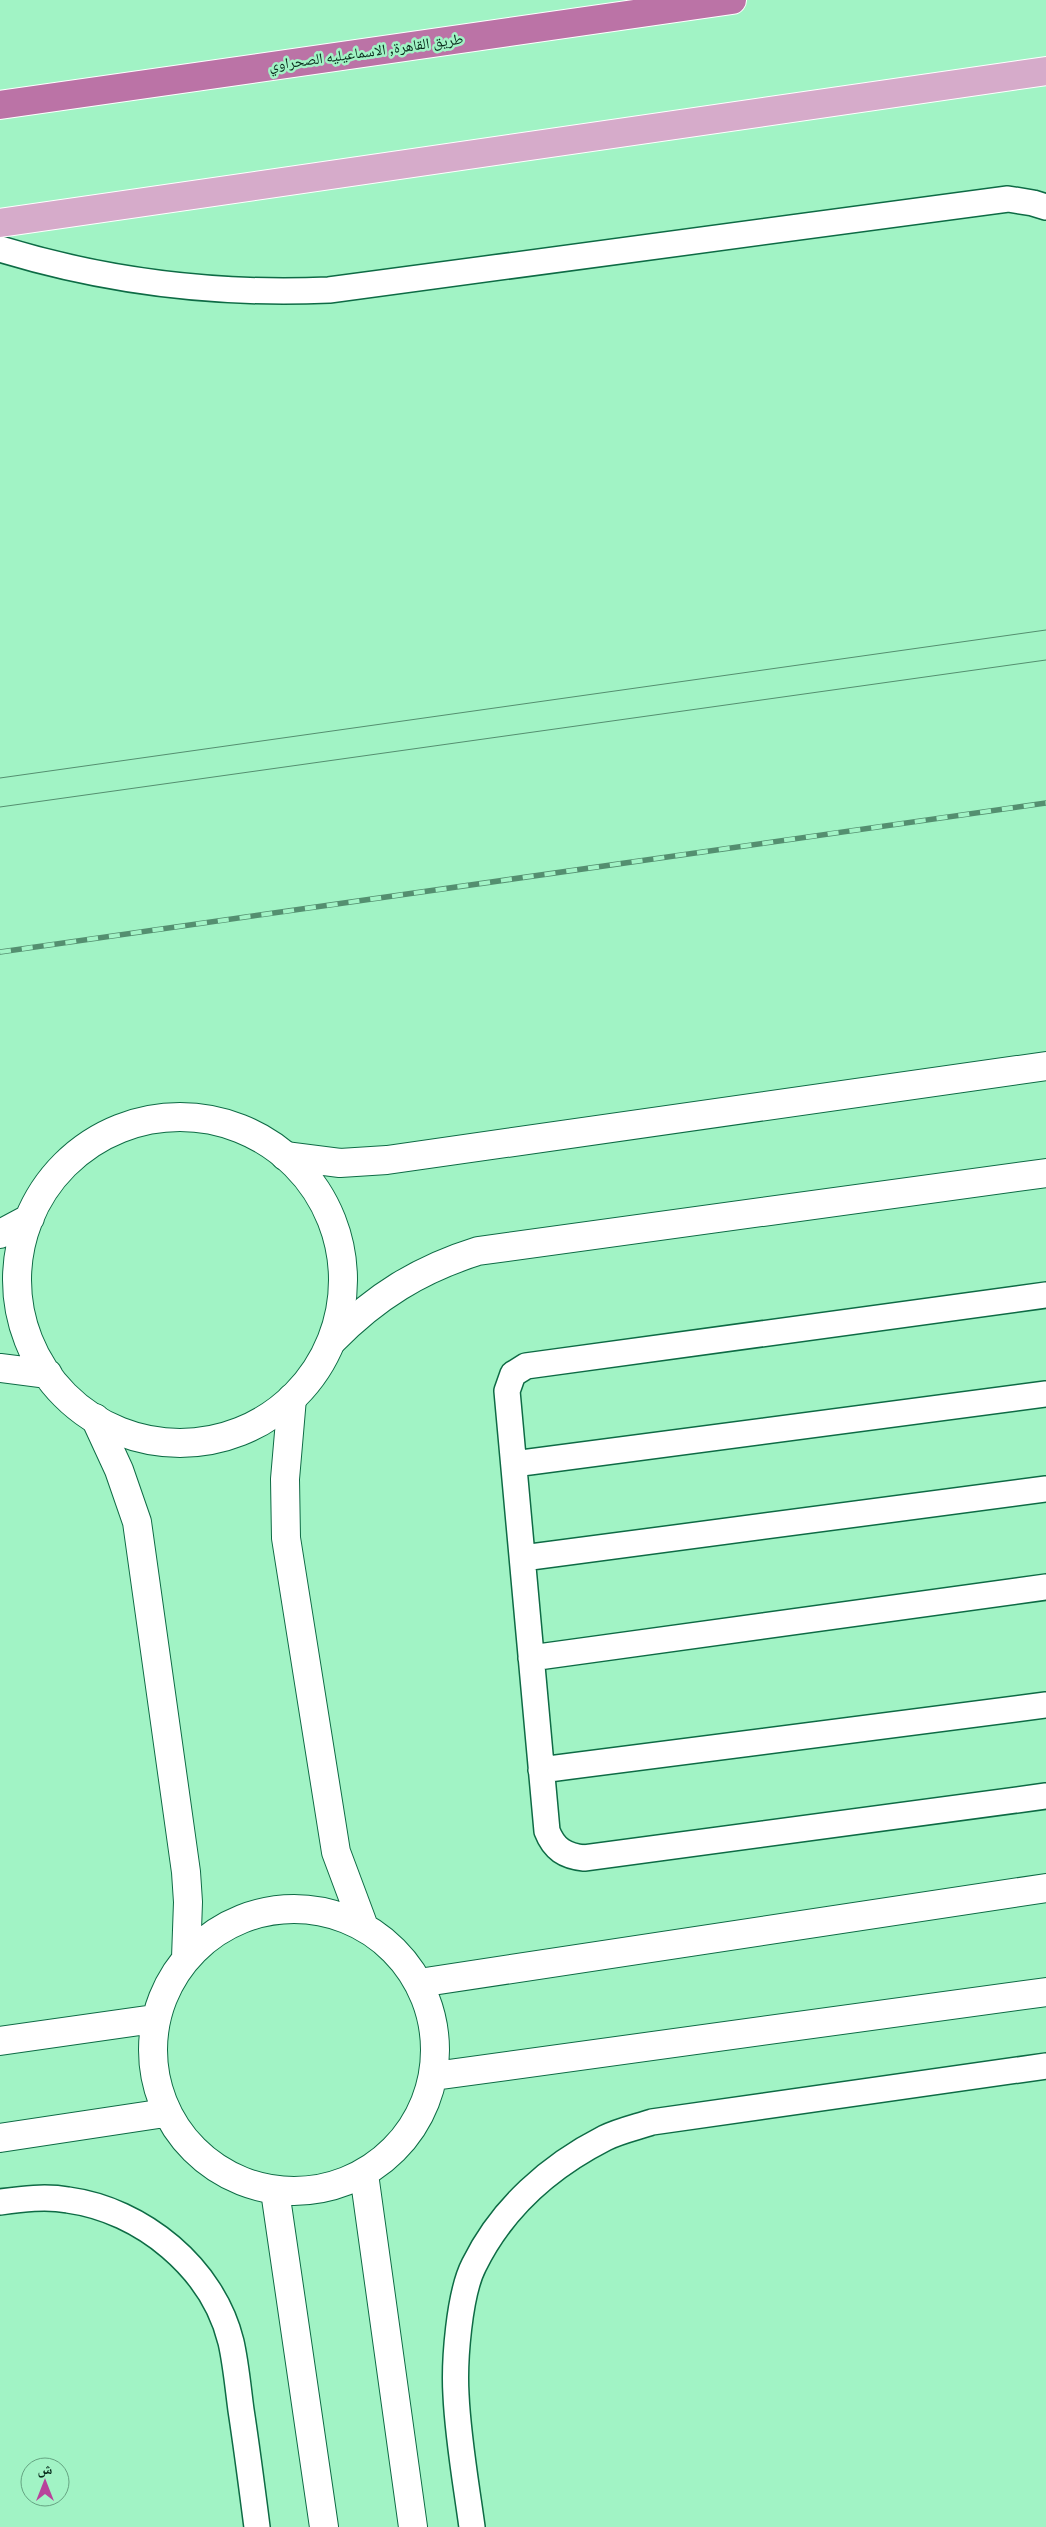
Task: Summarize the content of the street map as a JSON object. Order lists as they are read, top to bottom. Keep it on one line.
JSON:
{"streets":{"highway":["طريق القاهرة, الاسماعيليه الصحراوي"]},"north":"top"}
